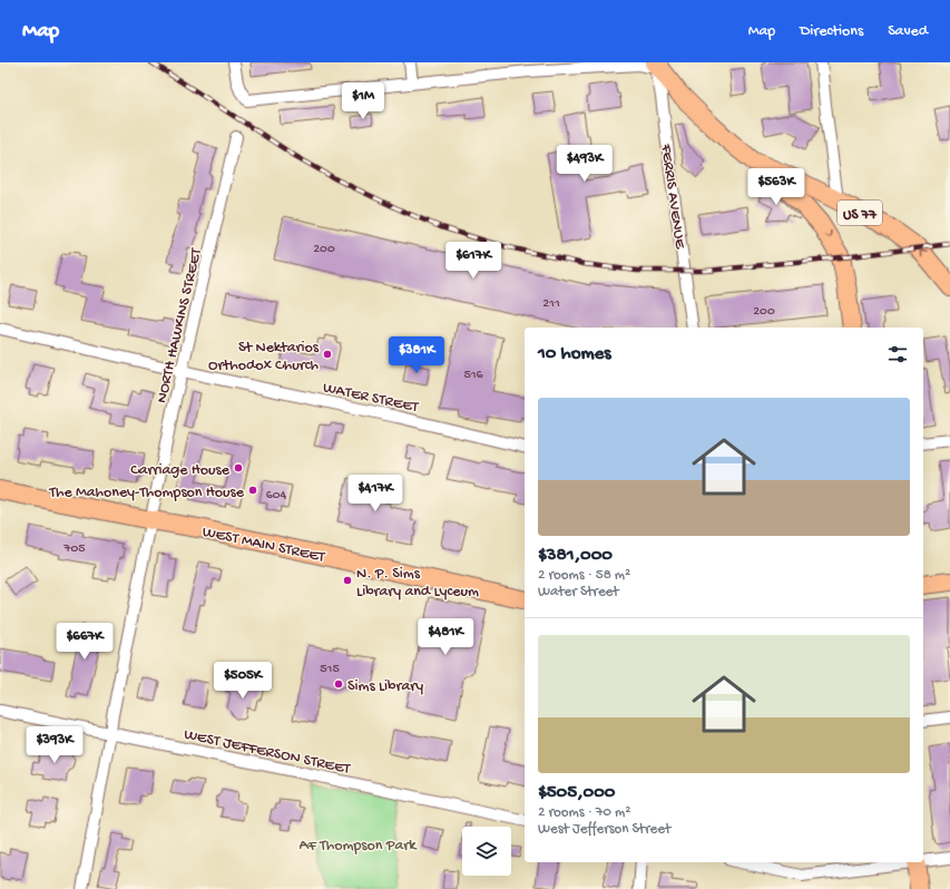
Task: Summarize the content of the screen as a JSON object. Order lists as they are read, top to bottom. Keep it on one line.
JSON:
{"streets":{"main road":["US 77","WEST MAIN STREET"],"street":["FERRIS AVENUE","NORTH HAWKINS STREET","WATER STREET","WEST JEFFERSON STREET"]},"crossings":[["FERRIS AVENUE","US 77"],["NORTH HAWKINS STREET","WATER STREET"],["NORTH HAWKINS STREET","WEST MAIN STREET"],["NORTH HAWKINS STREET","WEST JEFFERSON STREET"]],"parks":["AF Thompson Park"],"places":["St Nektarios Orthodox Church","Carriage House","The Mahoney-Thompson House","N. P. Sims Library and Lyceum","Sims Library"],"house_numbers":["200","211","200","516","604","705","515"],"page":{"header":"Map","nav":["Map","Directions","Saved"],"price":["$1M","$493K","$563K","$617K","$381K","$417K","$481K","$667K","$505K","$393K"],"heading":"10 homes","list":[{"name":"$381,000","note":"2 rooms · 58 m² · Water Street"},{"name":"$505,000","note":"2 rooms · 70 m² · West Jefferson Street"}]}}
